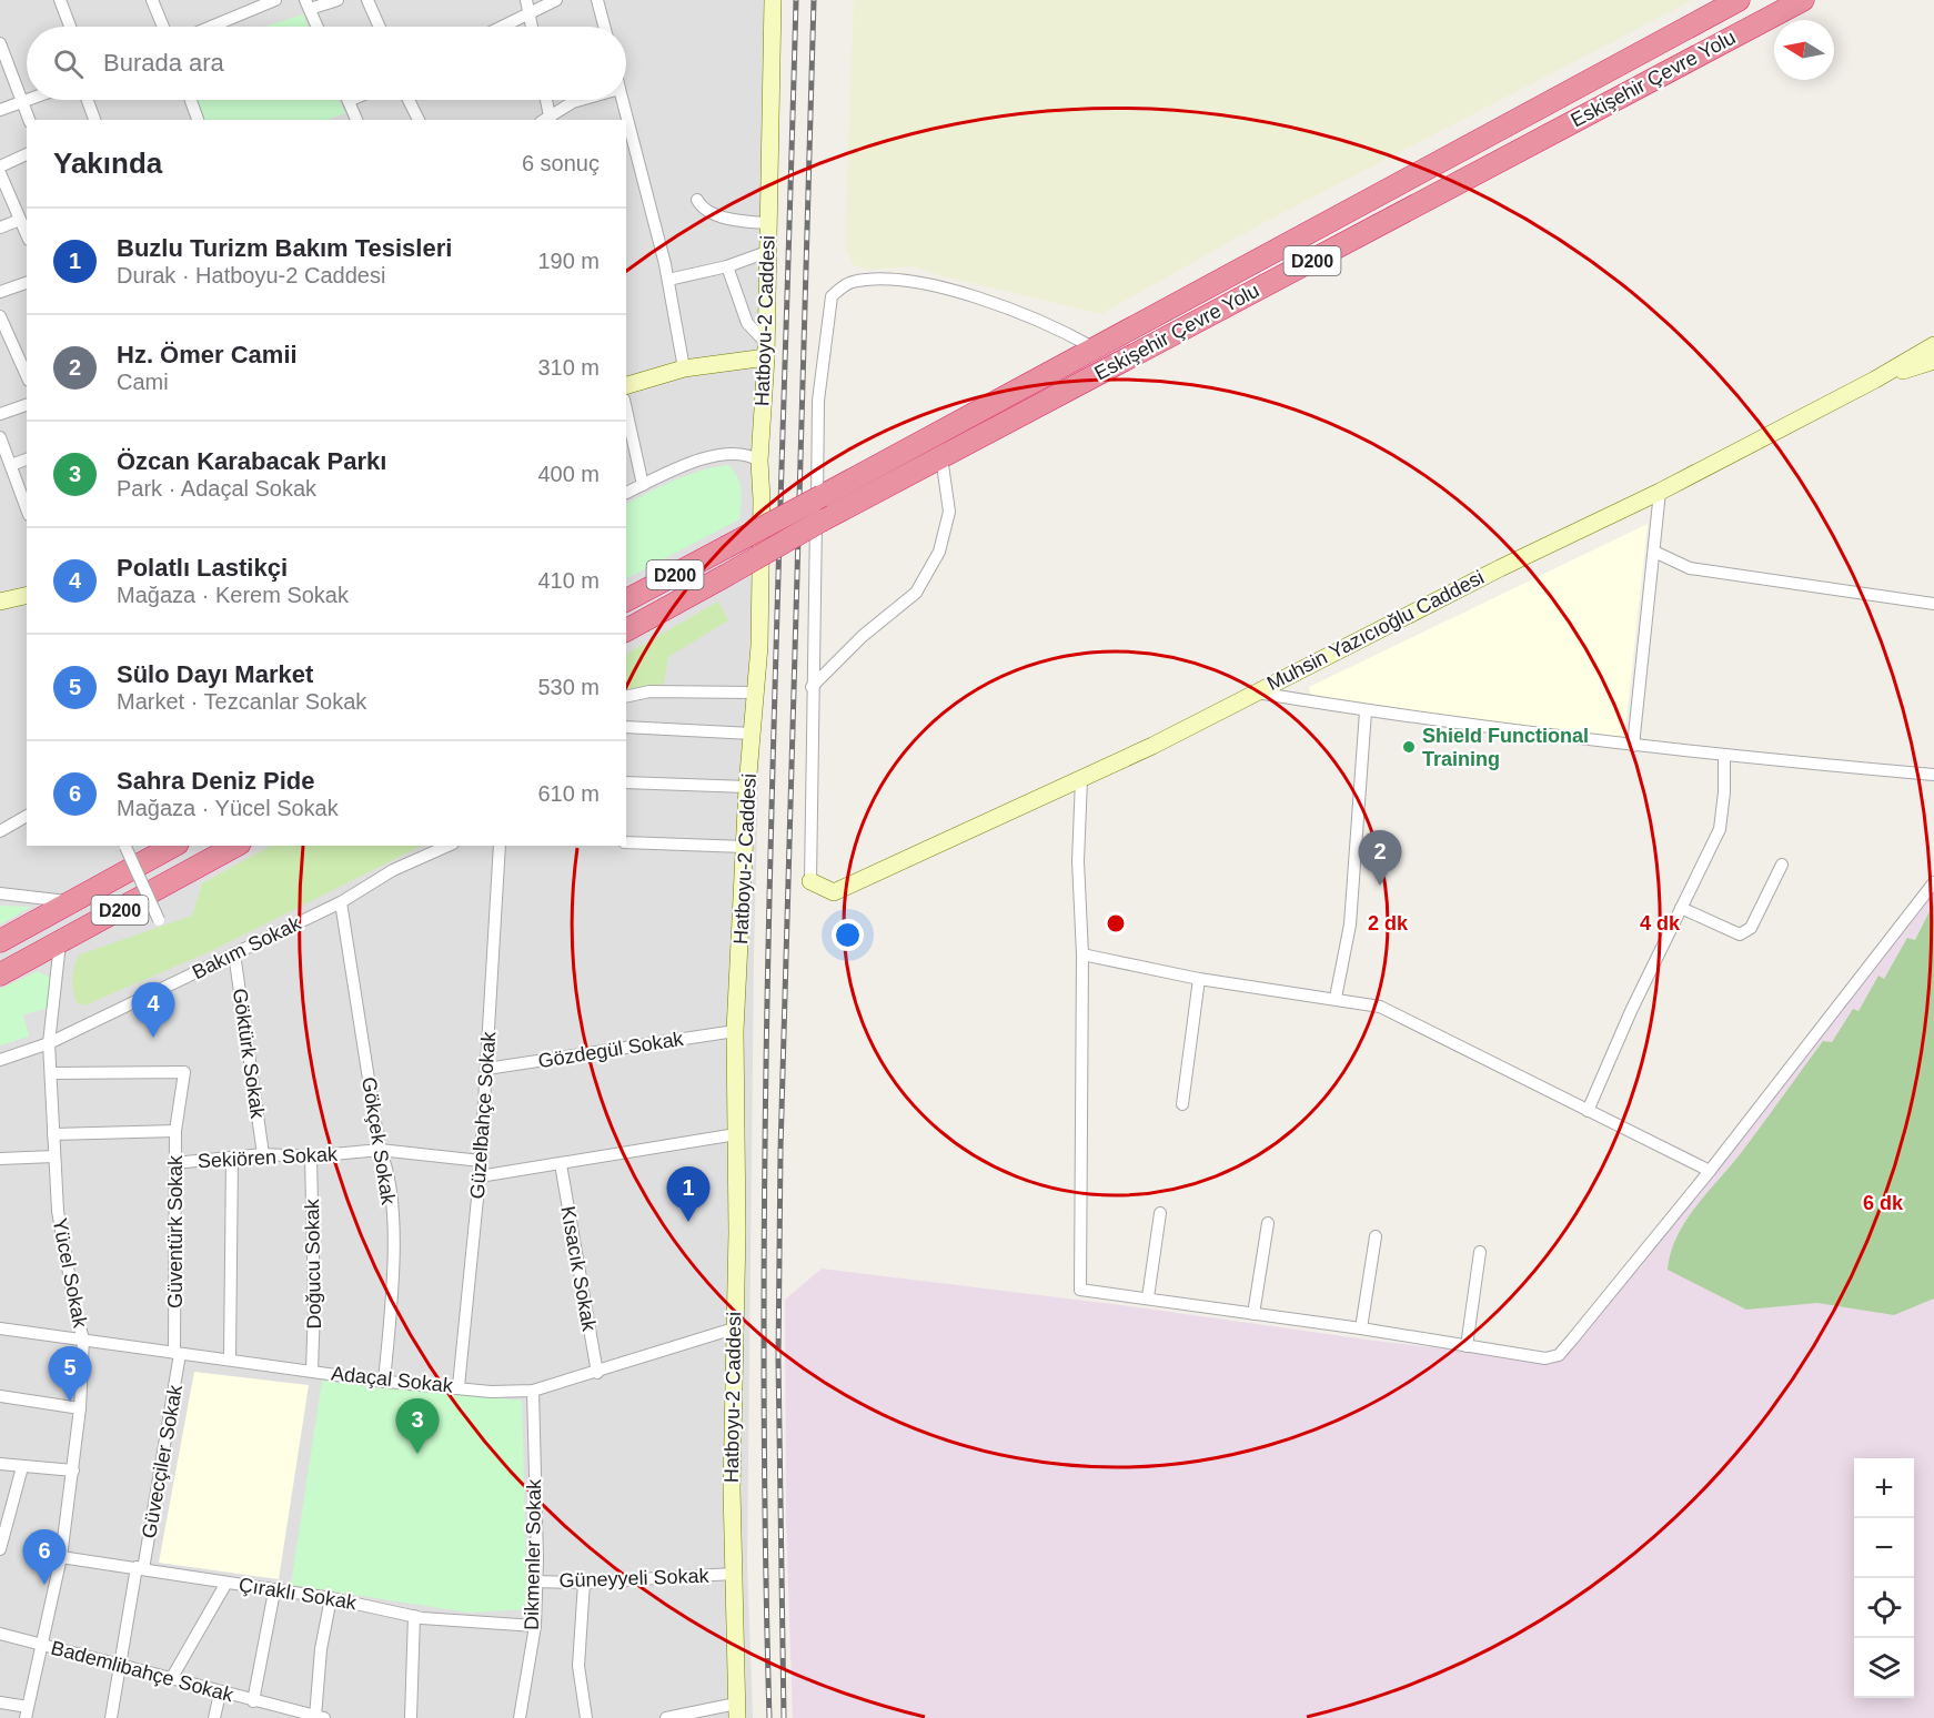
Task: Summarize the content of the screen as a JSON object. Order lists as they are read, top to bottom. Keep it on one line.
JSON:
{"streets":{"highway":["Eskişehir Çevre Yolu","D200"],"main road":["Hatboyu-2 Caddesi","Muhsin Yazıcıoğlu Caddesi"],"street":["Bakım Sokak","Gözdegül Sokak","Göktürk Sokak","Güzelbahçe Sokak","Gökçek Sokak","Sekiören Sokak","Güventürk Sokak","Doğucu Sokak","Kısacık Sokak","Yücel Sokak","Adaçal Sokak","Güvecçiler Sokak","Dikmenler Sokak","Güneyyeli Sokak","Çıraklı Sokak","Bademlibahçe Sokak"]},"crossings":[["D200","Yücel Sokak"],["Hatboyu-2 Caddesi","Gözdegül Sokak"],["Hatboyu-2 Caddesi","Adaçal Sokak"],["Hatboyu-2 Caddesi","Güneyyeli Sokak"],["Bakım Sokak","Göktürk Sokak"],["Bakım Sokak","Gökçek Sokak"],["Bakım Sokak","Yücel Sokak"],["Gözdegül Sokak","Güzelbahçe Sokak"],["Göktürk Sokak","Sekiören Sokak"],["Güzelbahçe Sokak","Sekiören Sokak"],["Güzelbahçe Sokak","Adaçal Sokak"],["Gökçek Sokak","Sekiören Sokak"],["Gökçek Sokak","Adaçal Sokak"],["Sekiören Sokak","Güventürk Sokak"],["Sekiören Sokak","Doğucu Sokak"],["Güventürk Sokak","Yücel Sokak"],["Güventürk Sokak","Adaçal Sokak"],["Güventürk Sokak","Güvecçiler Sokak"],["Doğucu Sokak","Adaçal Sokak"],["Kısacık Sokak","Adaçal Sokak"],["Yücel Sokak","Adaçal Sokak"],["Yücel Sokak","Çıraklı Sokak"],["Yücel Sokak","Bademlibahçe Sokak"],["Adaçal Sokak","Güvecçiler Sokak"],["Adaçal Sokak","Dikmenler Sokak"],["Güvecçiler Sokak","Çıraklı Sokak"],["Güvecçiler Sokak","Bademlibahçe Sokak"],["Dikmenler Sokak","Güneyyeli Sokak"],["Dikmenler Sokak","Çıraklı Sokak"]],"places":["Shield Functional Training"],"north":"left","page":{"search":"Burada ara","heading":["Yakında","6 sonuç"],"list":[{"mark":"1","name":"Buzlu Turizm Bakım Tesisleri","note":"Durak · Hatboyu-2 Caddesi","value":"190 m"},{"mark":"2","name":"Hz. Ömer Camii","note":"Cami","value":"310 m"},{"mark":"3","name":"Özcan Karabacak Parkı","note":"Park · Adaçal Sokak","value":"400 m"},{"mark":"4","name":"Polatlı Lastikçi","note":"Mağaza · Kerem Sokak","value":"410 m"},{"mark":"5","name":"Sülo Dayı Market","note":"Market · Tezcanlar Sokak","value":"530 m"},{"mark":"6","name":"Sahra Deniz Pide","note":"Mağaza · Yücel Sokak","value":"610 m"}],"pins":["2","4","1","5","3","6"],"map_buttons":["+","−"]},"rings":["2 dk","4 dk","6 dk"]}
